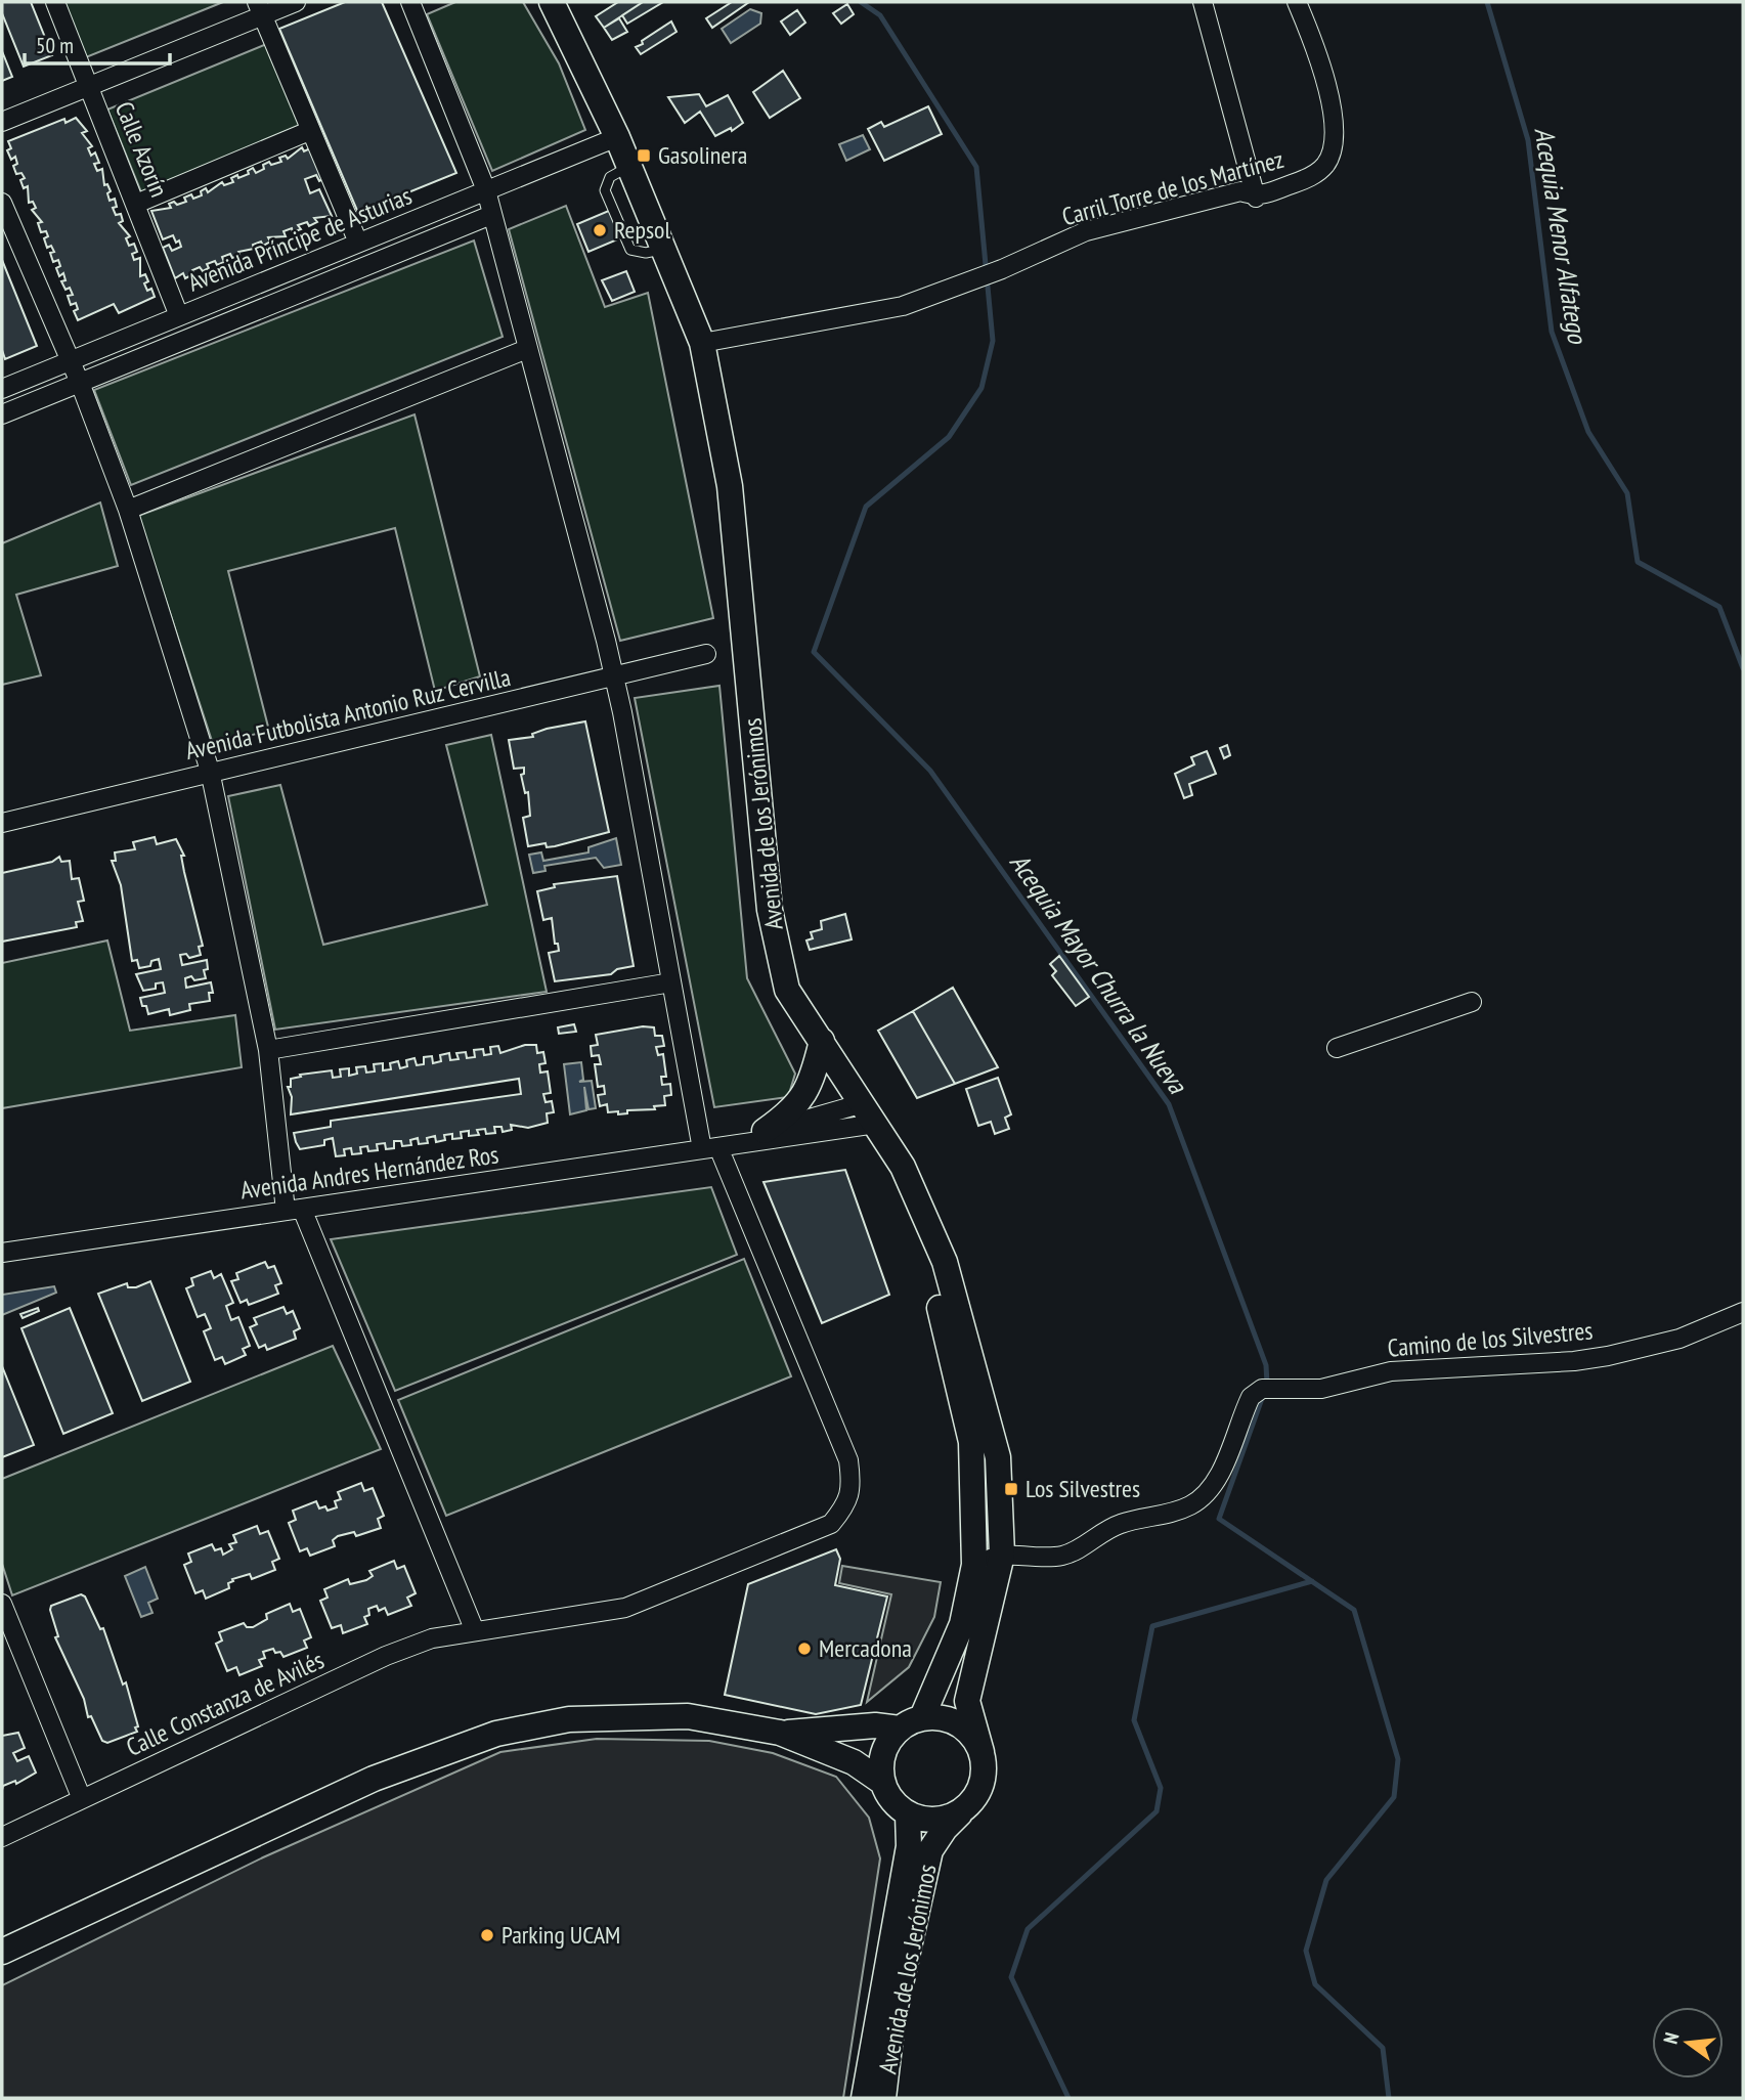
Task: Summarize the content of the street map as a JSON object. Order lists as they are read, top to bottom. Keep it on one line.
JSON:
{"streets":{"main road":["Avenida de los Jerónimos"],"street":["Calle Azorín","Carril Torre de los Martínez","Avenida Príncipe de Asturias","Avenida Futbolista Antonio Ruz Cervilla","Avenida Andres Hernández Ros","Camino de los Silvestres","Calle Constanza de Avilés"]},"crossings":[["Calle Azorín","Avenida Príncipe de Asturias"],["Carril Torre de los Martínez","Avenida de los Jerónimos"],["Avenida Príncipe de Asturias","Avenida de los Jerónimos"],["Avenida Príncipe de Asturias","Calle Constanza de Avilés"],["Avenida Futbolista Antonio Ruz Cervilla","Calle Constanza de Avilés"],["Avenida de los Jerónimos","Avenida Andres Hernández Ros"],["Avenida de los Jerónimos","Camino de los Silvestres"],["Avenida Andres Hernández Ros","Calle Constanza de Avilés"]],"water":["Acequia Menor Alfatego","Acequia Mayor Churra la Nueva"],"places":{"transit":["Gasolinera","Los Silvestres"],"other":["Repsol","Mercadona","Parking UCAM"]},"scale_bar":"50 m","north":"left"}
